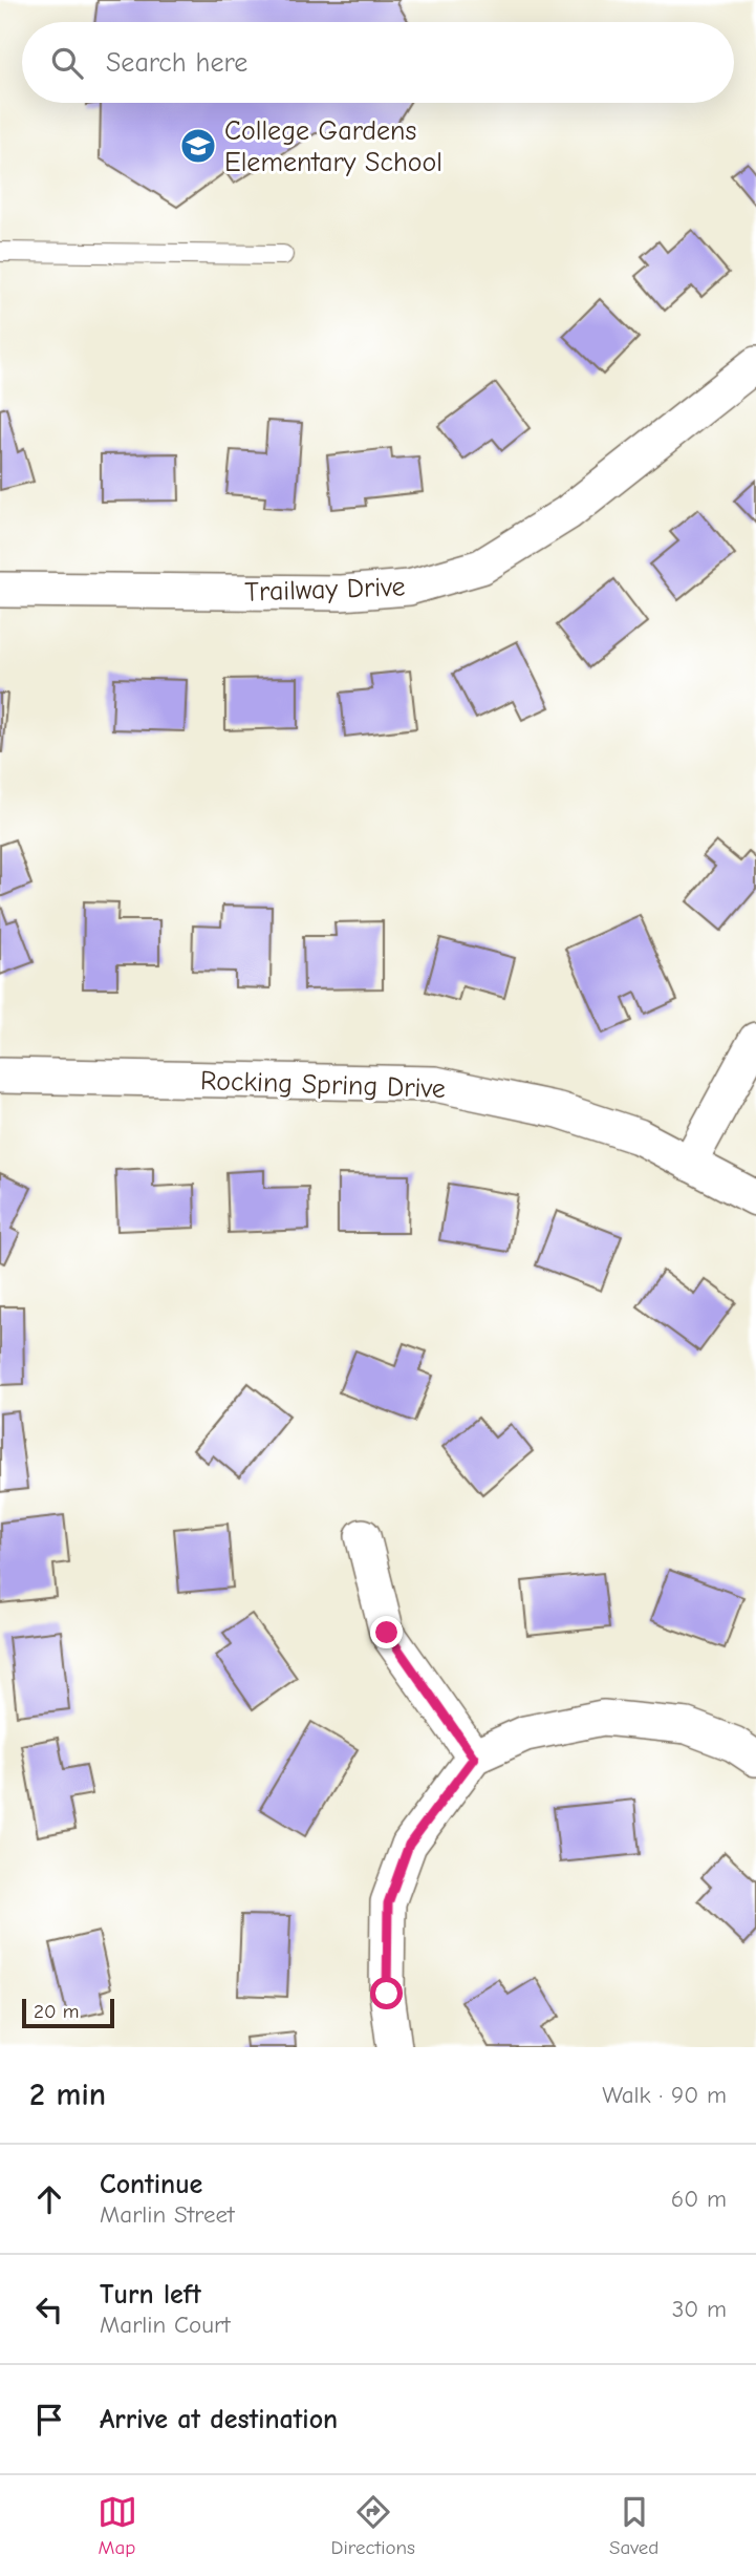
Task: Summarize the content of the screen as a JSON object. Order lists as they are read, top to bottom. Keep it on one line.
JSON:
{"streets":{"street":["Trailway Drive","Rocking Spring Drive"]},"places":{"school or university":["College Gardens Elementary School"]},"scale_bar":"20 m","page":{"search":"Search here","scale":"20 m","heading":["2 min","Walk · 90 m"],"list":[["Continue","Marlin Street","60 m"],["Turn left","Marlin Court","30 m"],"Arrive at destination"],"nav":["Map","Directions","Saved"]}}
